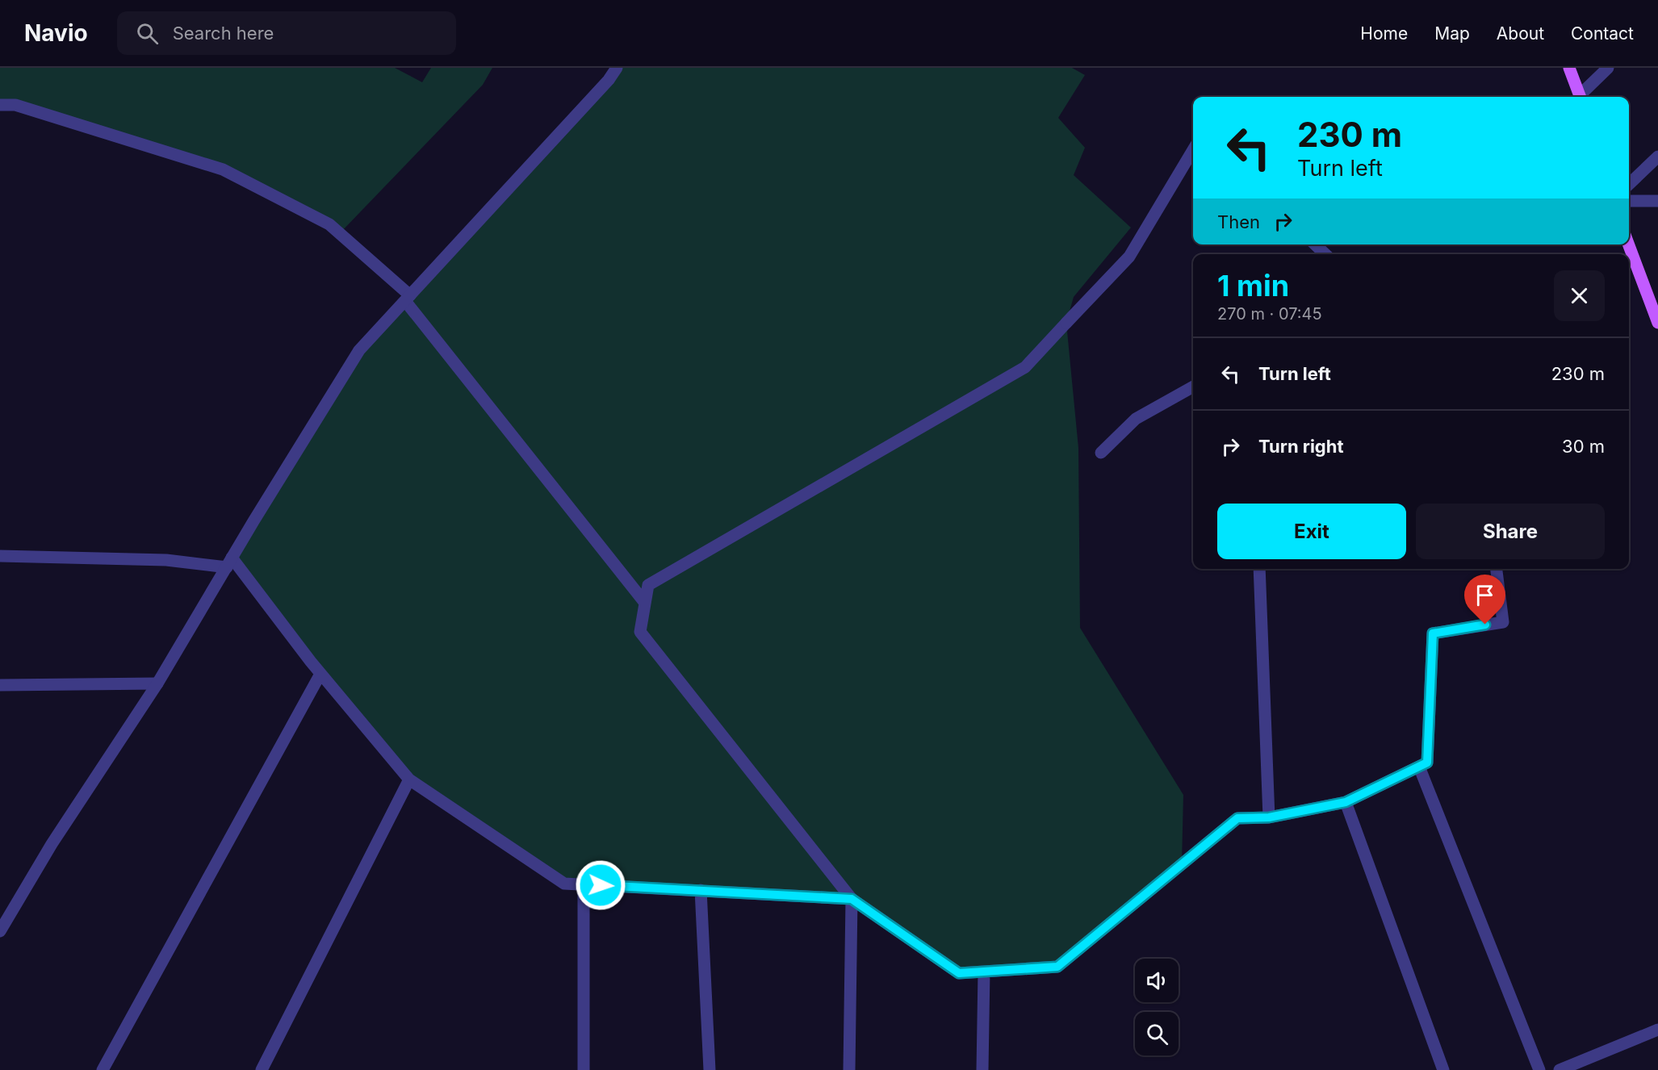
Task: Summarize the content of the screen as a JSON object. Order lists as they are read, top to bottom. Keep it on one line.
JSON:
{"page":{"header":"Navio","search":"Search here","nav":["Home","Map","About","Contact"],"turn":["230 m","Turn left"],"then":"Then","heading":["1 min","270 m · 07:45"],"list":[{"name":"Turn left","value":"230 m"},{"name":"Turn right","value":"30 m"}],"buttons":["Exit","Share"]}}
